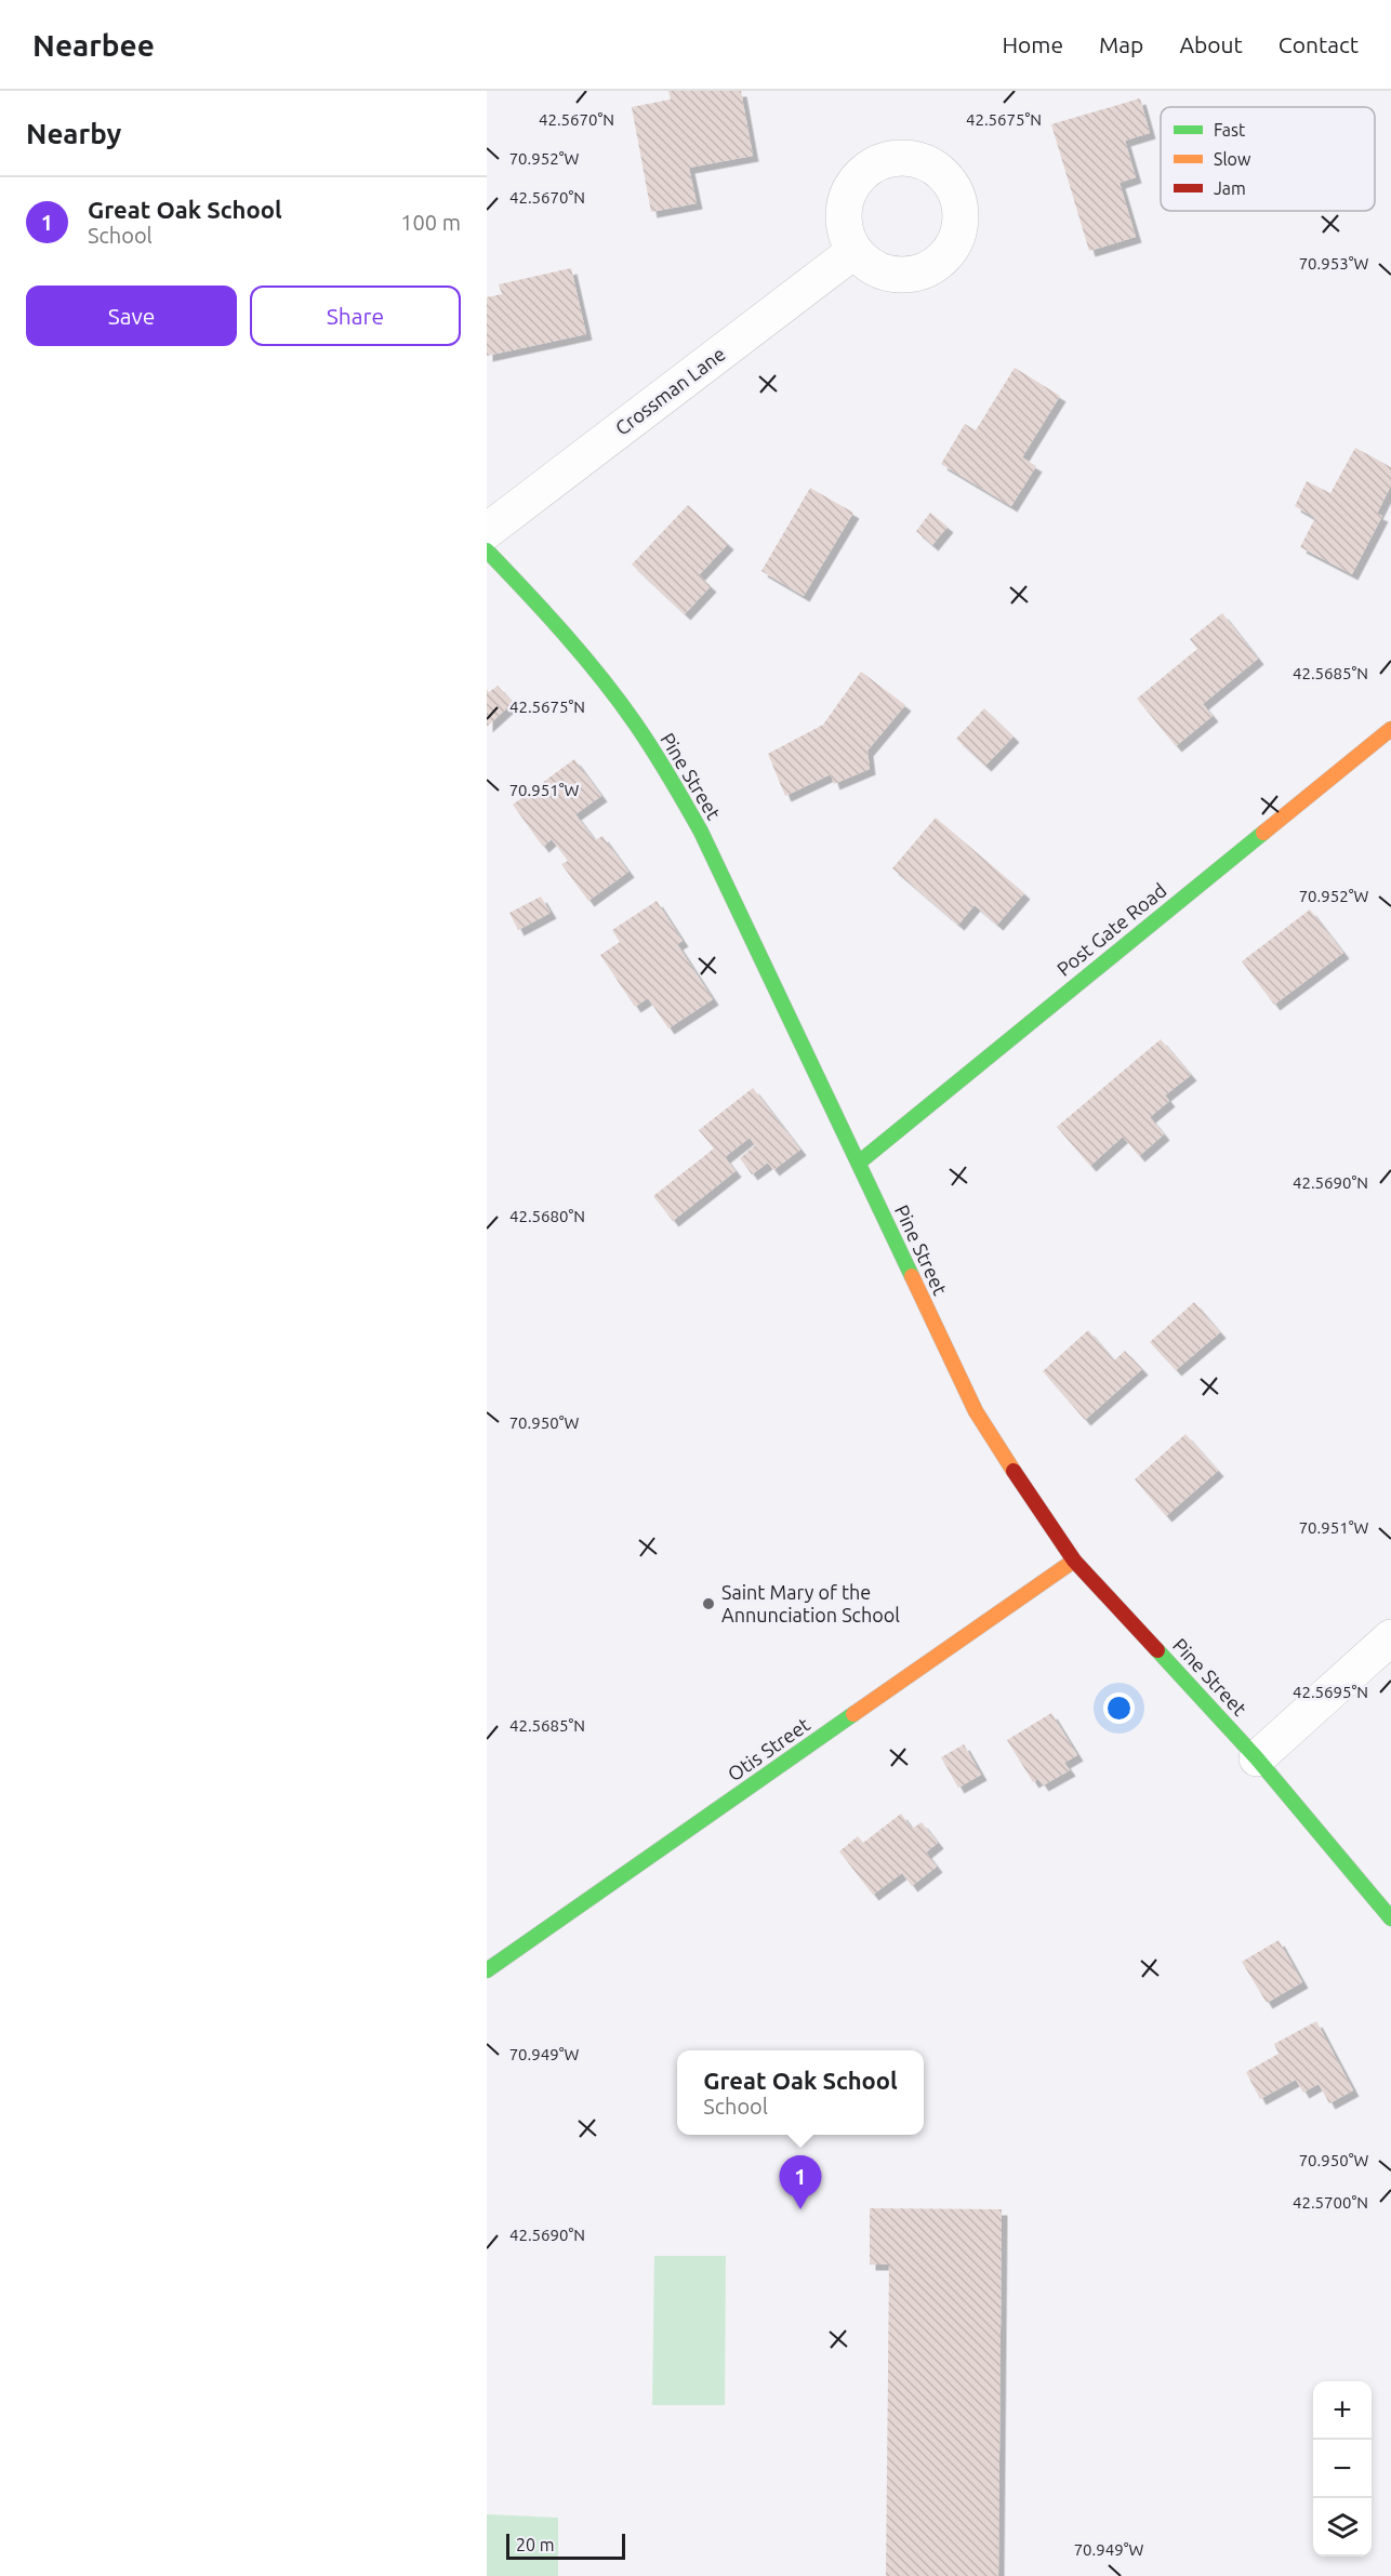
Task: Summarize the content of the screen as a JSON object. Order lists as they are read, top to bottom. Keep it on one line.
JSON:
{"streets":{"street":["Crossman Lane","Pine Street","Post Gate Road","Otis Street"]},"crossings":[["Pine Street","Post Gate Road"],["Pine Street","Otis Street"]],"places":["Saint Mary of the Annunciation School"],"legend":["Fast","Slow","Jam"],"scale_bar":"20 m","page":{"header":"Nearbee","nav":["Home","Map","About","Contact"],"heading":"Nearby","list":[{"mark":"1","name":"Great Oak School","note":"School","value":"100 m"}],"buttons":["Save","Share"],"popup":["Great Oak School","School"],"pins":"1","map_buttons":["+","−"],"scale":"20 m"},"coordinates":["42.5670°N","42.5675°N","70.952°W","70.953°W","42.5685°N","70.951°W","42.5690°N","42.5680°N","70.950°W","42.5695°N","70.949°W","42.5700°N"]}
